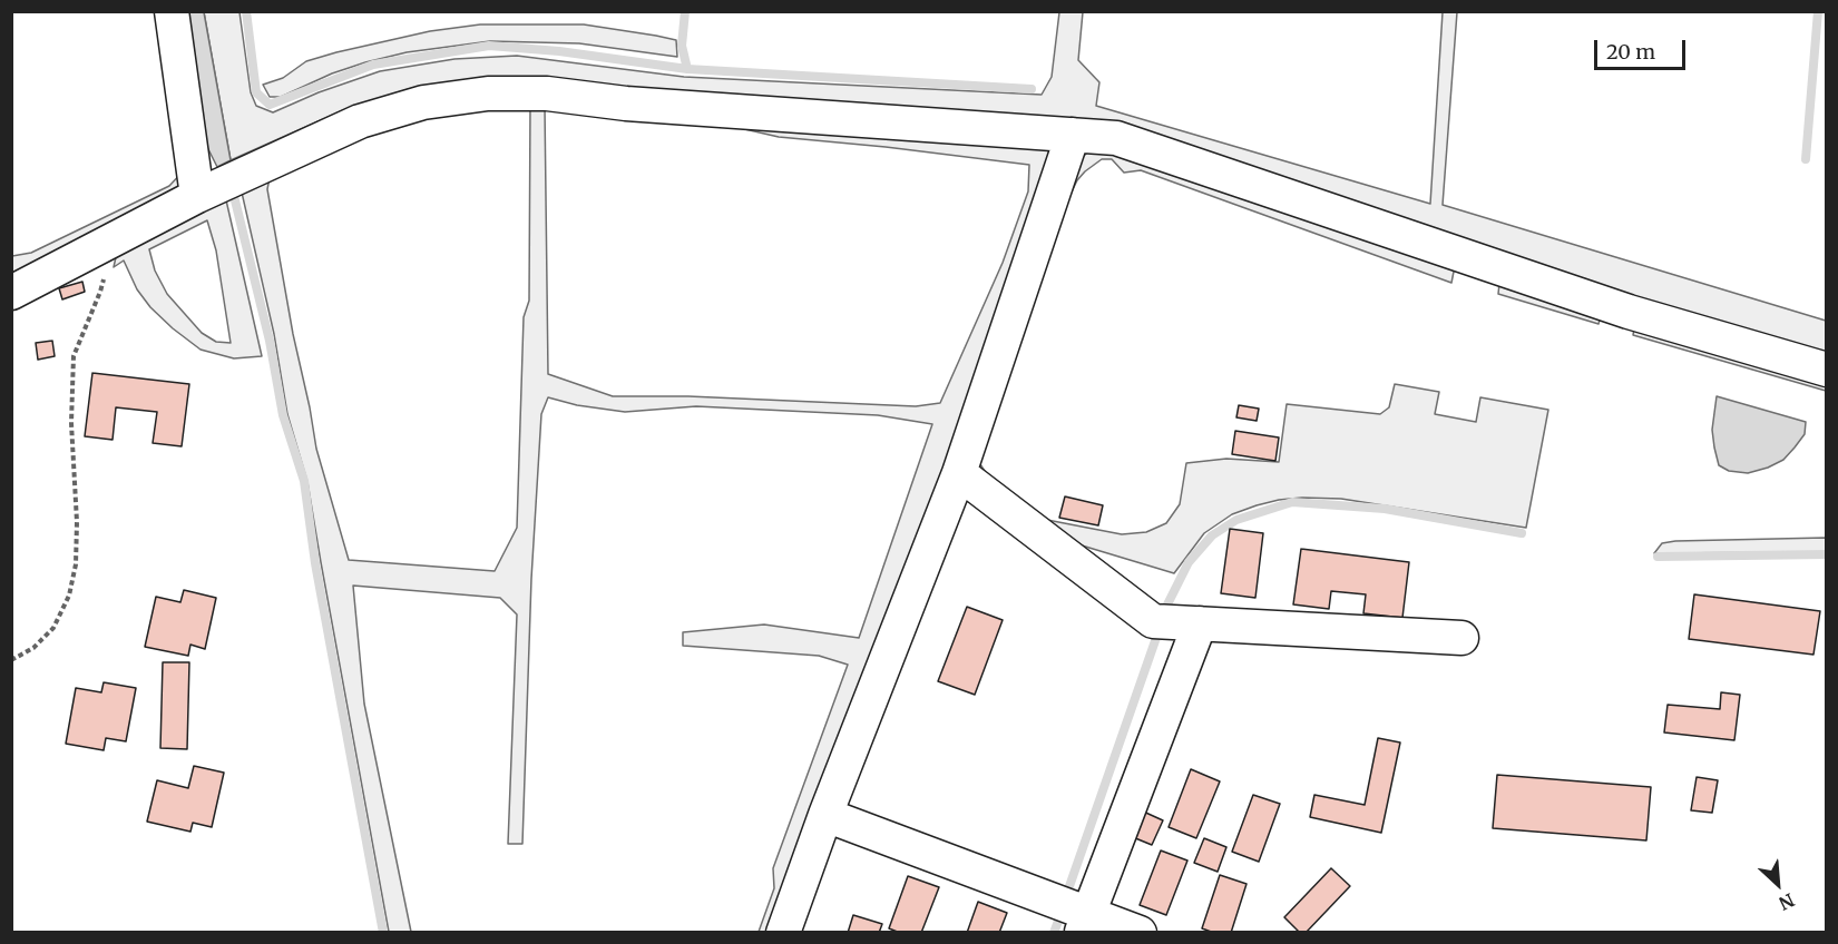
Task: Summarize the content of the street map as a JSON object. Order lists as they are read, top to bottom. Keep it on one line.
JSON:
{"scale_bar":"20 m","north":"bottom right"}
